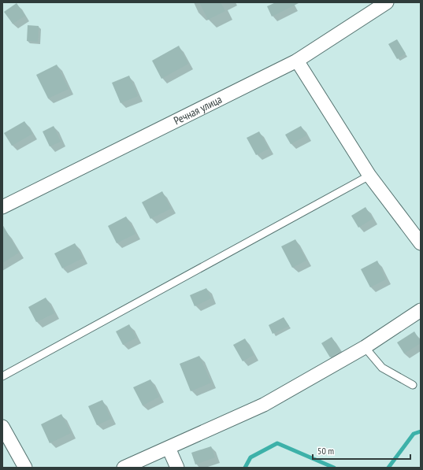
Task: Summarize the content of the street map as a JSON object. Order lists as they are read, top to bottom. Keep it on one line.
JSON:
{"streets":{"street":["Речная улица"]},"scale_bar":"50 m"}
